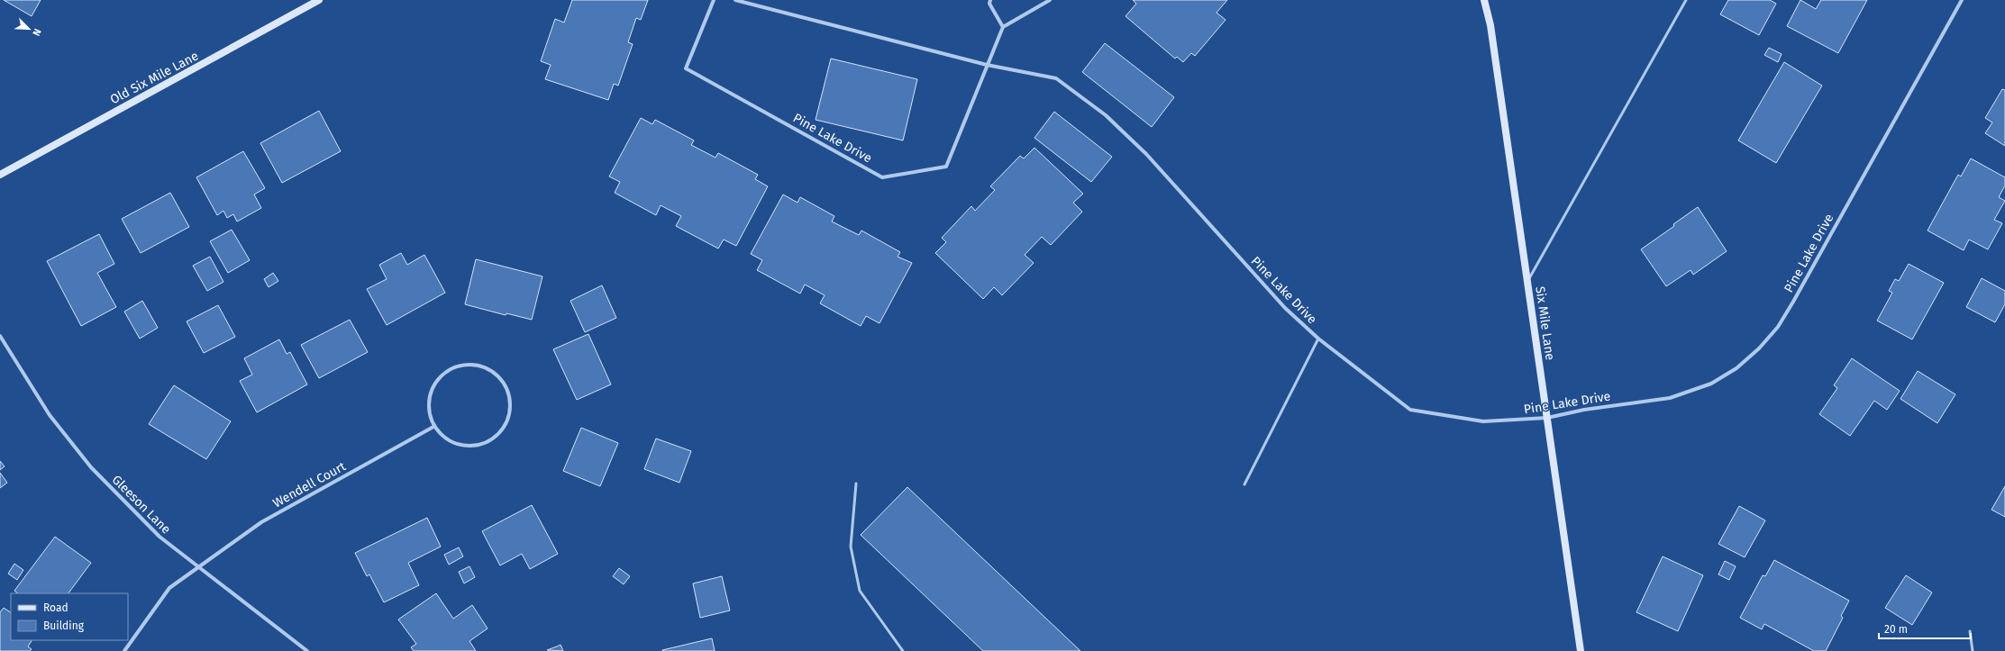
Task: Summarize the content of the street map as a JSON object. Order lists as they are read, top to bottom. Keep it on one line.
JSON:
{"streets":{"street":["Old Six Mile Lane","Pine Lake Drive","Six Mile Lane","Wendell Court","Gleeson Lane"]},"crossings":[["Pine Lake Drive","Six Mile Lane"],["Wendell Court","Gleeson Lane"]],"legend":["Road","Building"],"scale_bar":"20 m","north":"bottom right"}
